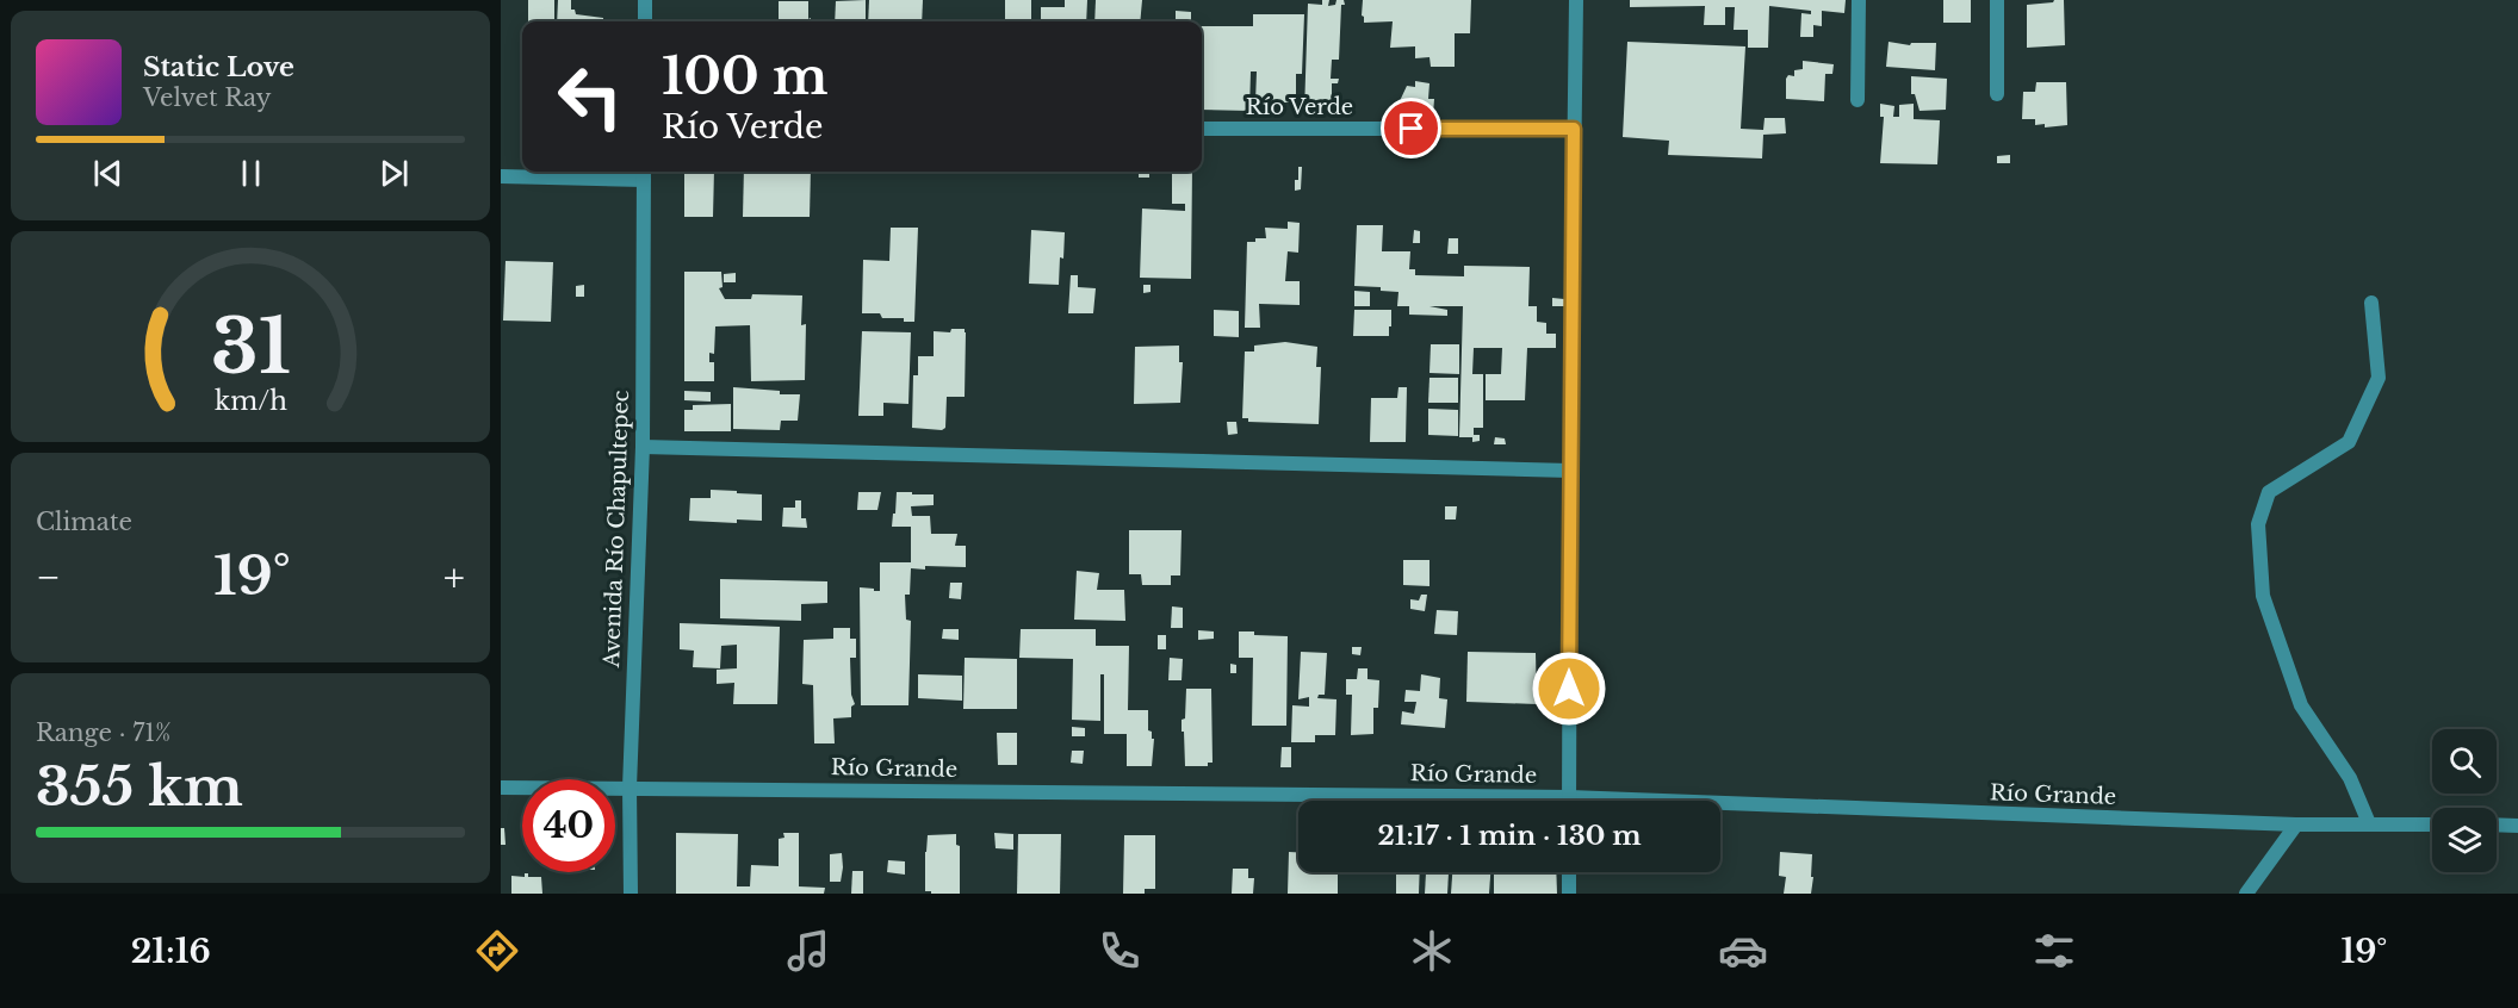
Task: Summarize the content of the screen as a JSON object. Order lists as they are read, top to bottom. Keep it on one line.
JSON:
{"streets":{"street":["Río Verde","Avenida Río Chapultepec","Río Grande"]},"crossings":[["Avenida Río Chapultepec","Río Grande"]],"page":{"turn":["100 m","Río Verde"],"song":["Static Love","Velvet Ray"],"tile":["Climate",["Range · 71%","355 km"]],"heat":["−","19°","+"],"limit":"40","trip":"21:17 · 1 min · 130 m","tabs":["21:16","19°"],"gauge":["31","km/h"]}}
